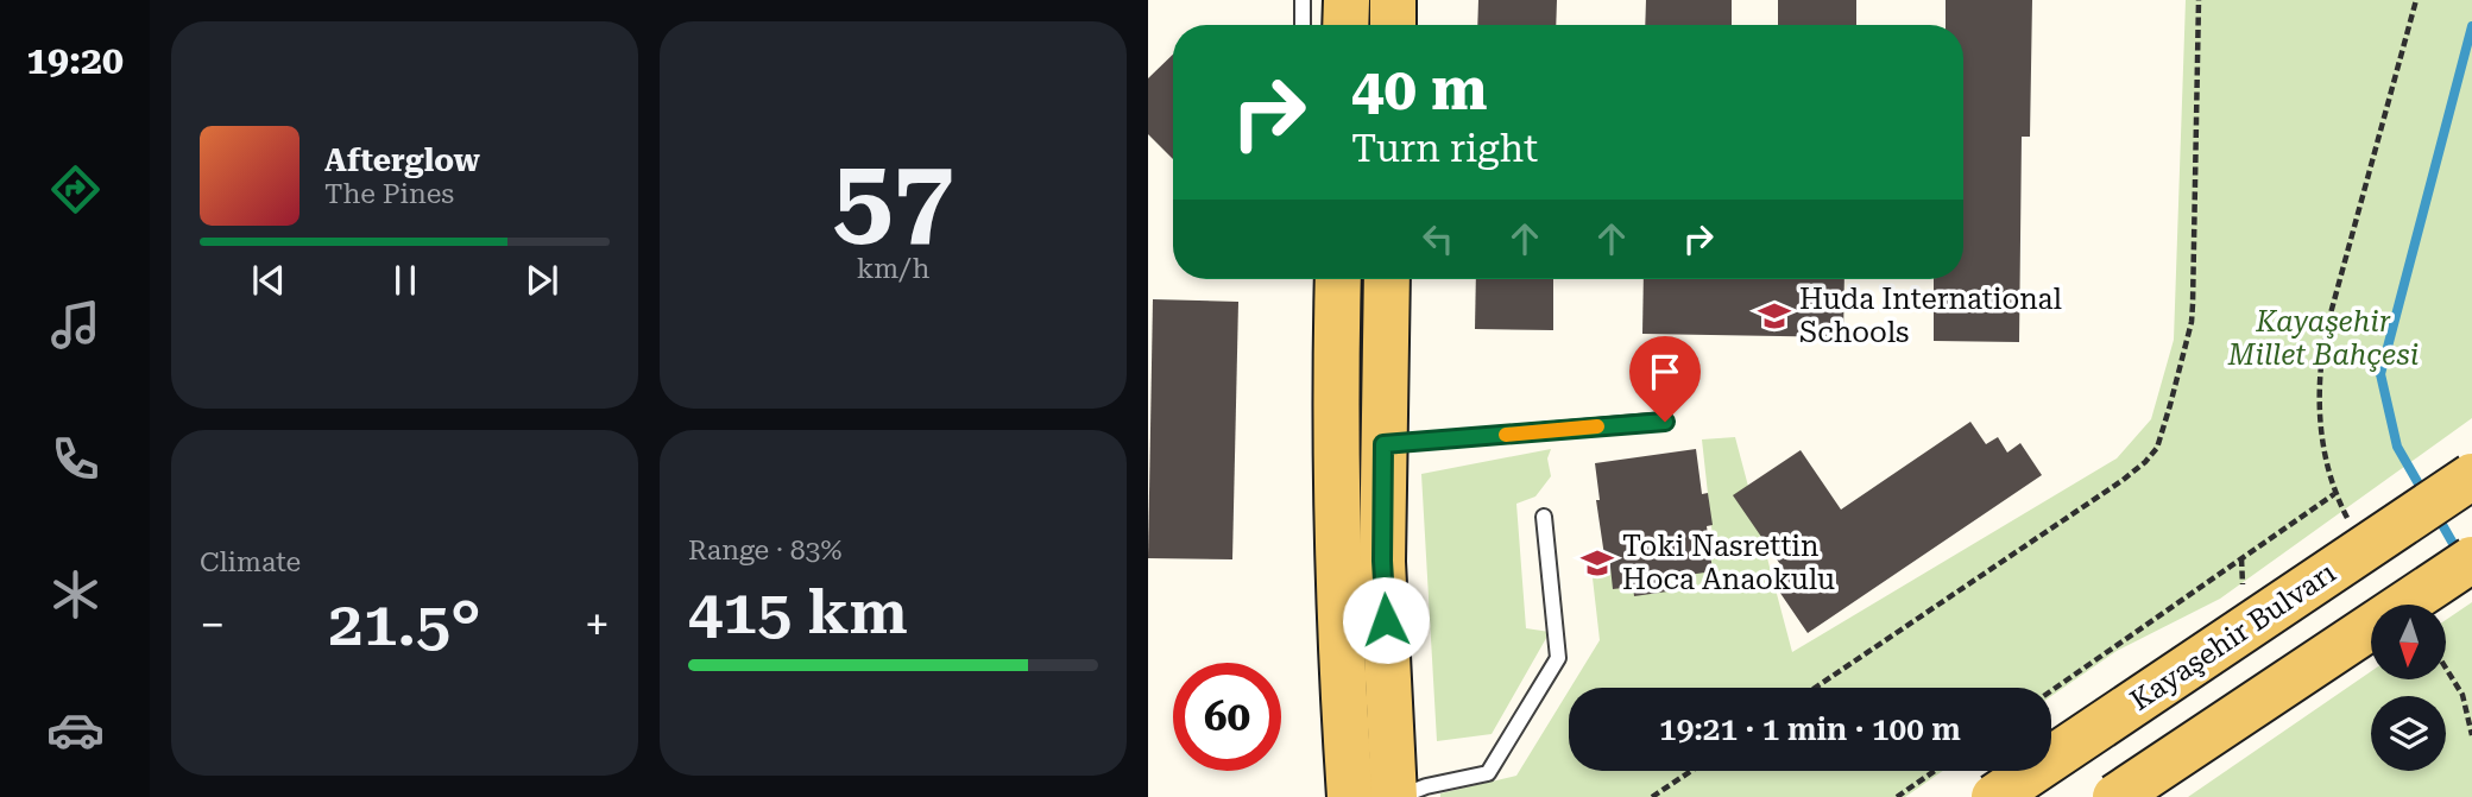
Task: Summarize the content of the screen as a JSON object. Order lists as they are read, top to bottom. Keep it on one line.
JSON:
{"streets":{"main road":["Kayaşehir Bulvarı"]},"parks":["Kayaşehir Millet Bahçesi"],"places":{"school or university":["Huda International Schools","Toki Nasrettin Hoca Anaokulu"]},"north":"bottom","page":{"tabs":"19:20","tile":[["57","km/h"],"Climate",["Range · 83%","415 km"]],"turn":["40 m","Turn right"],"song":["Afterglow","The Pines"],"heat":["−","21.5°","+"],"limit":"60","trip":"19:21 · 1 min · 100 m"}}
